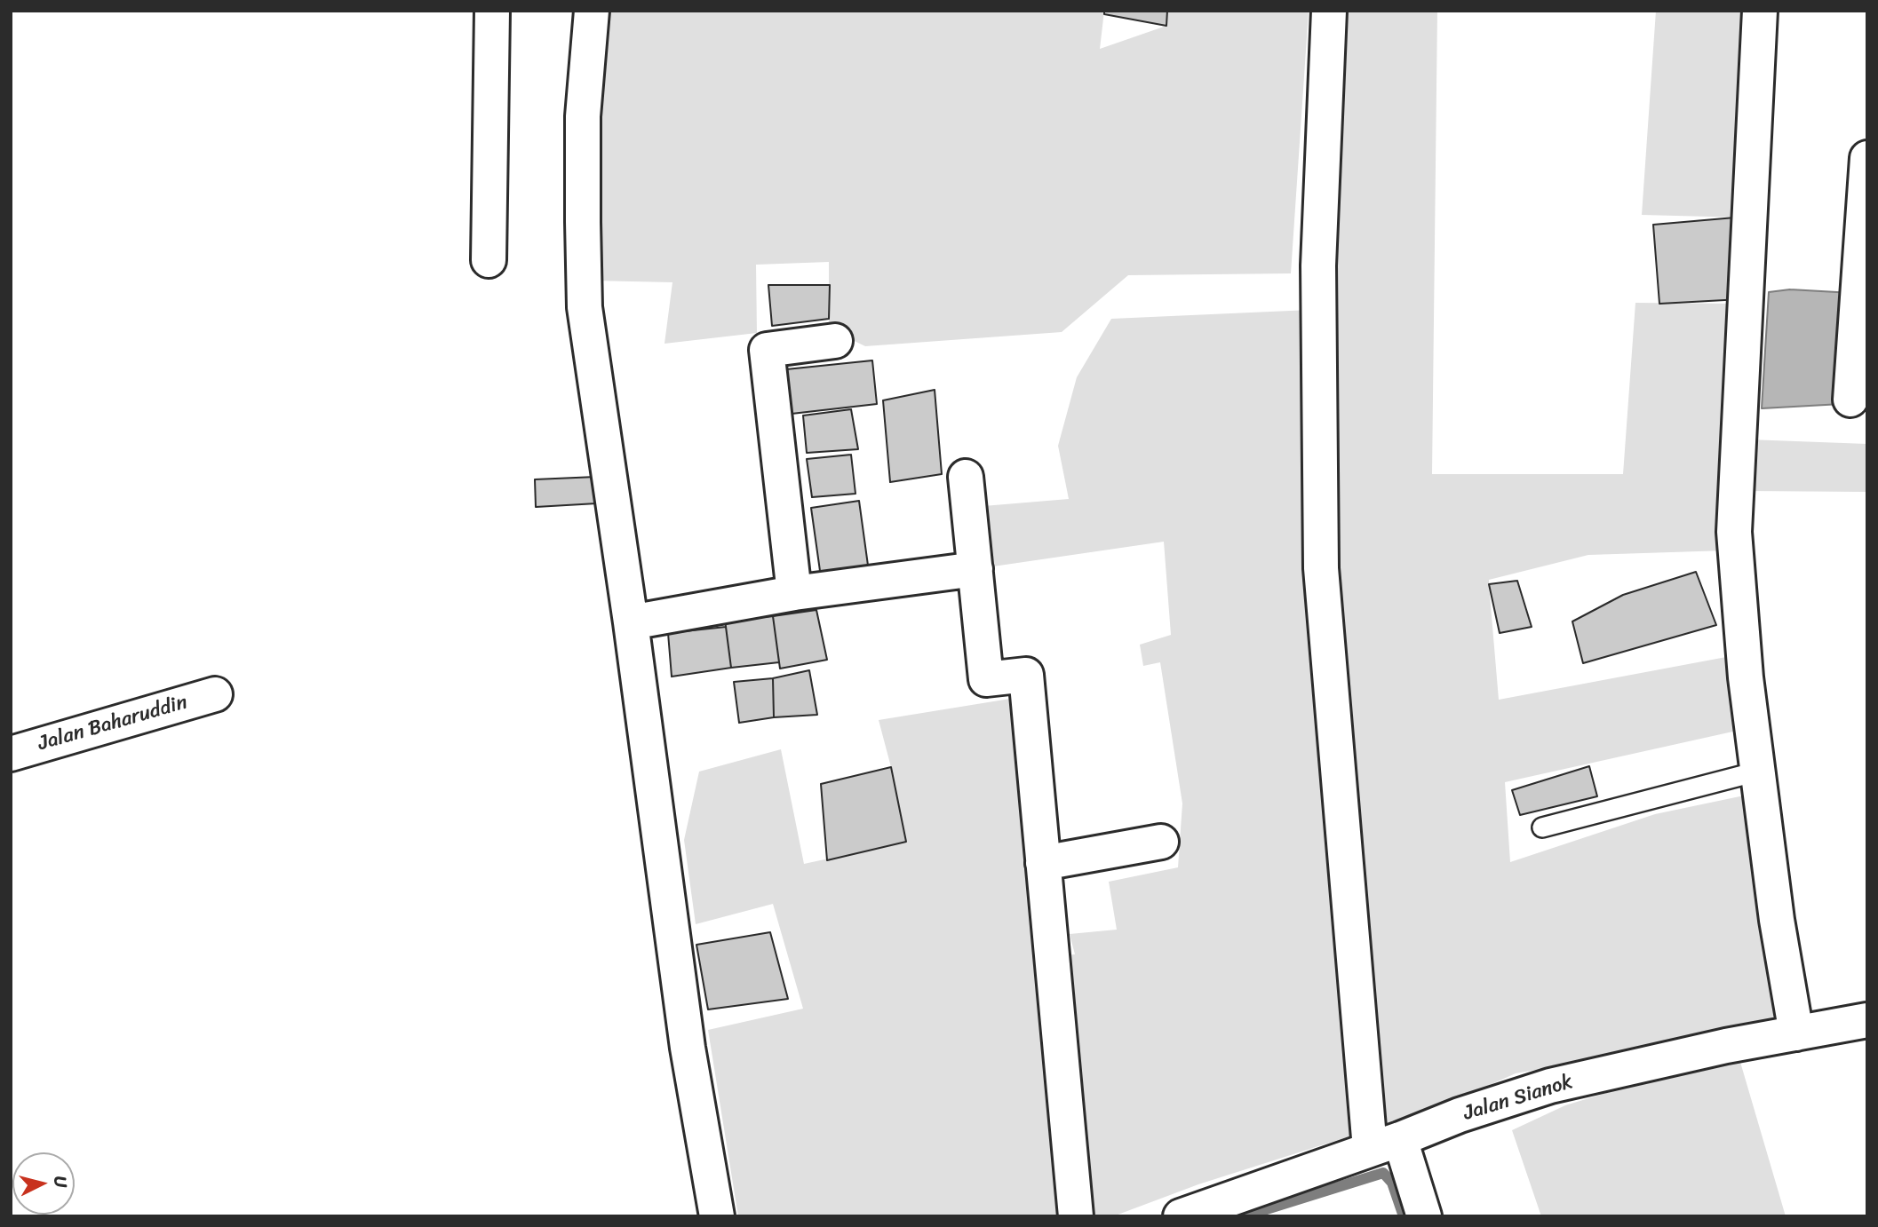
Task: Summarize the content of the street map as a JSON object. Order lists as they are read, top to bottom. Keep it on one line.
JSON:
{"streets":{"street":["Jalan Baharuddin","Jalan Sianok"]},"north":"right"}
